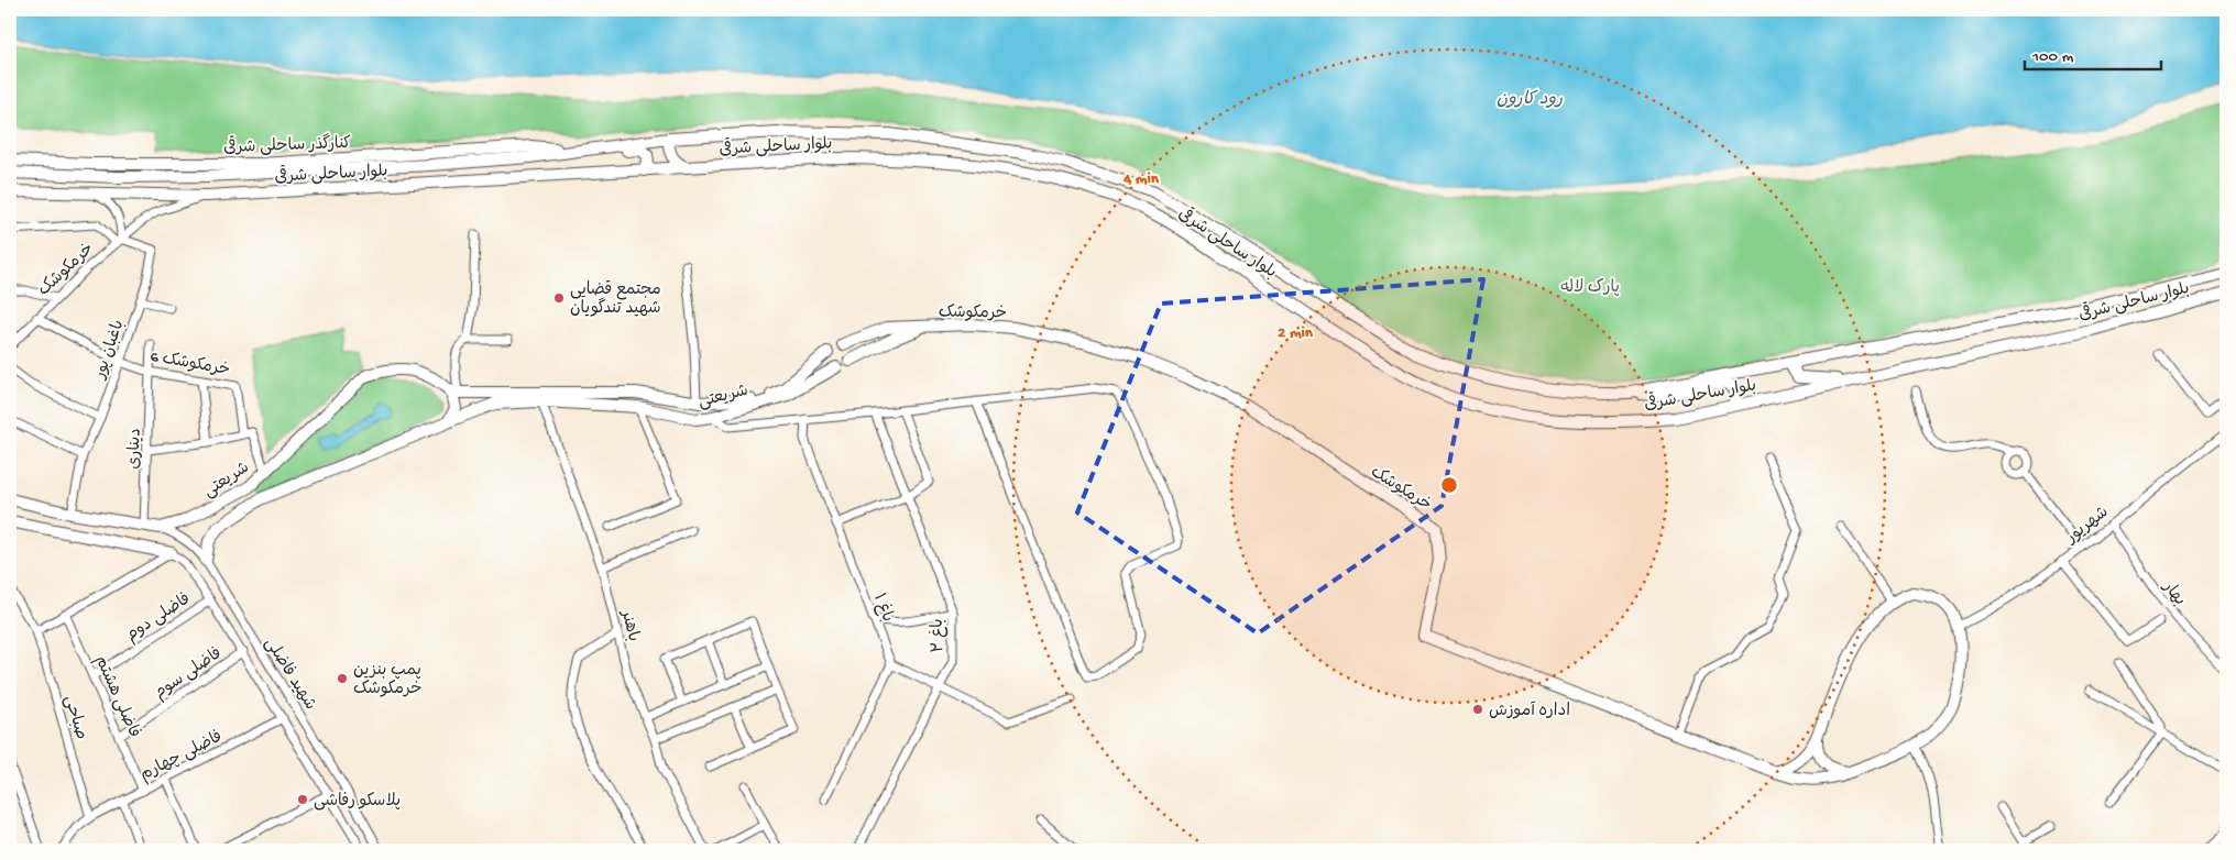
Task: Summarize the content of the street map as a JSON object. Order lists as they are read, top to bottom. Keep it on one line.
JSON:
{"streets":{"main road":["کنارگذر ساحلی شرقی","بلوار ساحلی شرقی","خرمکوشک","شریعتی"],"street":["باغبان پور","خرمکوشک 6","دیناری","شهریور","بهار","باغ ۱","فاضلی دوم","باهنر","باغ ۲","فاضلی سوم","شهید فاضلی","فاضلی هشتم","صباحی","فاضلی چهارم"]},"crossings":[["کنارگذر ساحلی شرقی","بلوار ساحلی شرقی"],["بلوار ساحلی شرقی","خرمکوشک"],["خرمکوشک","باغبان پور"],["خرمکوشک","خرمکوشک 6"],["خرمکوشک","شهریور"],["باغبان پور","خرمکوشک 6"],["باغبان پور","شریعتی"],["خرمکوشک 6","دیناری"],["شریعتی","دیناری"],["شریعتی","باهنر"],["شریعتی","شهید فاضلی"],["شهریور","بهار"],["فاضلی دوم","شهید فاضلی"],["فاضلی دوم","فاضلی هشتم"],["فاضلی سوم","شهید فاضلی"],["فاضلی سوم","فاضلی هشتم"],["شهید فاضلی","فاضلی چهارم"],["فاضلی هشتم","فاضلی چهارم"],["صباحی","فاضلی چهارم"]],"water":["رود کارون"],"parks":["پارک لاله"],"places":["مجتمع قضایی شهید تندگویان","پمپ بنزین خرمکوشک","اداره آموزش","پلاسکو رفاشی"],"scale_bar":"100 m","rings":["4 min","2 min"]}
